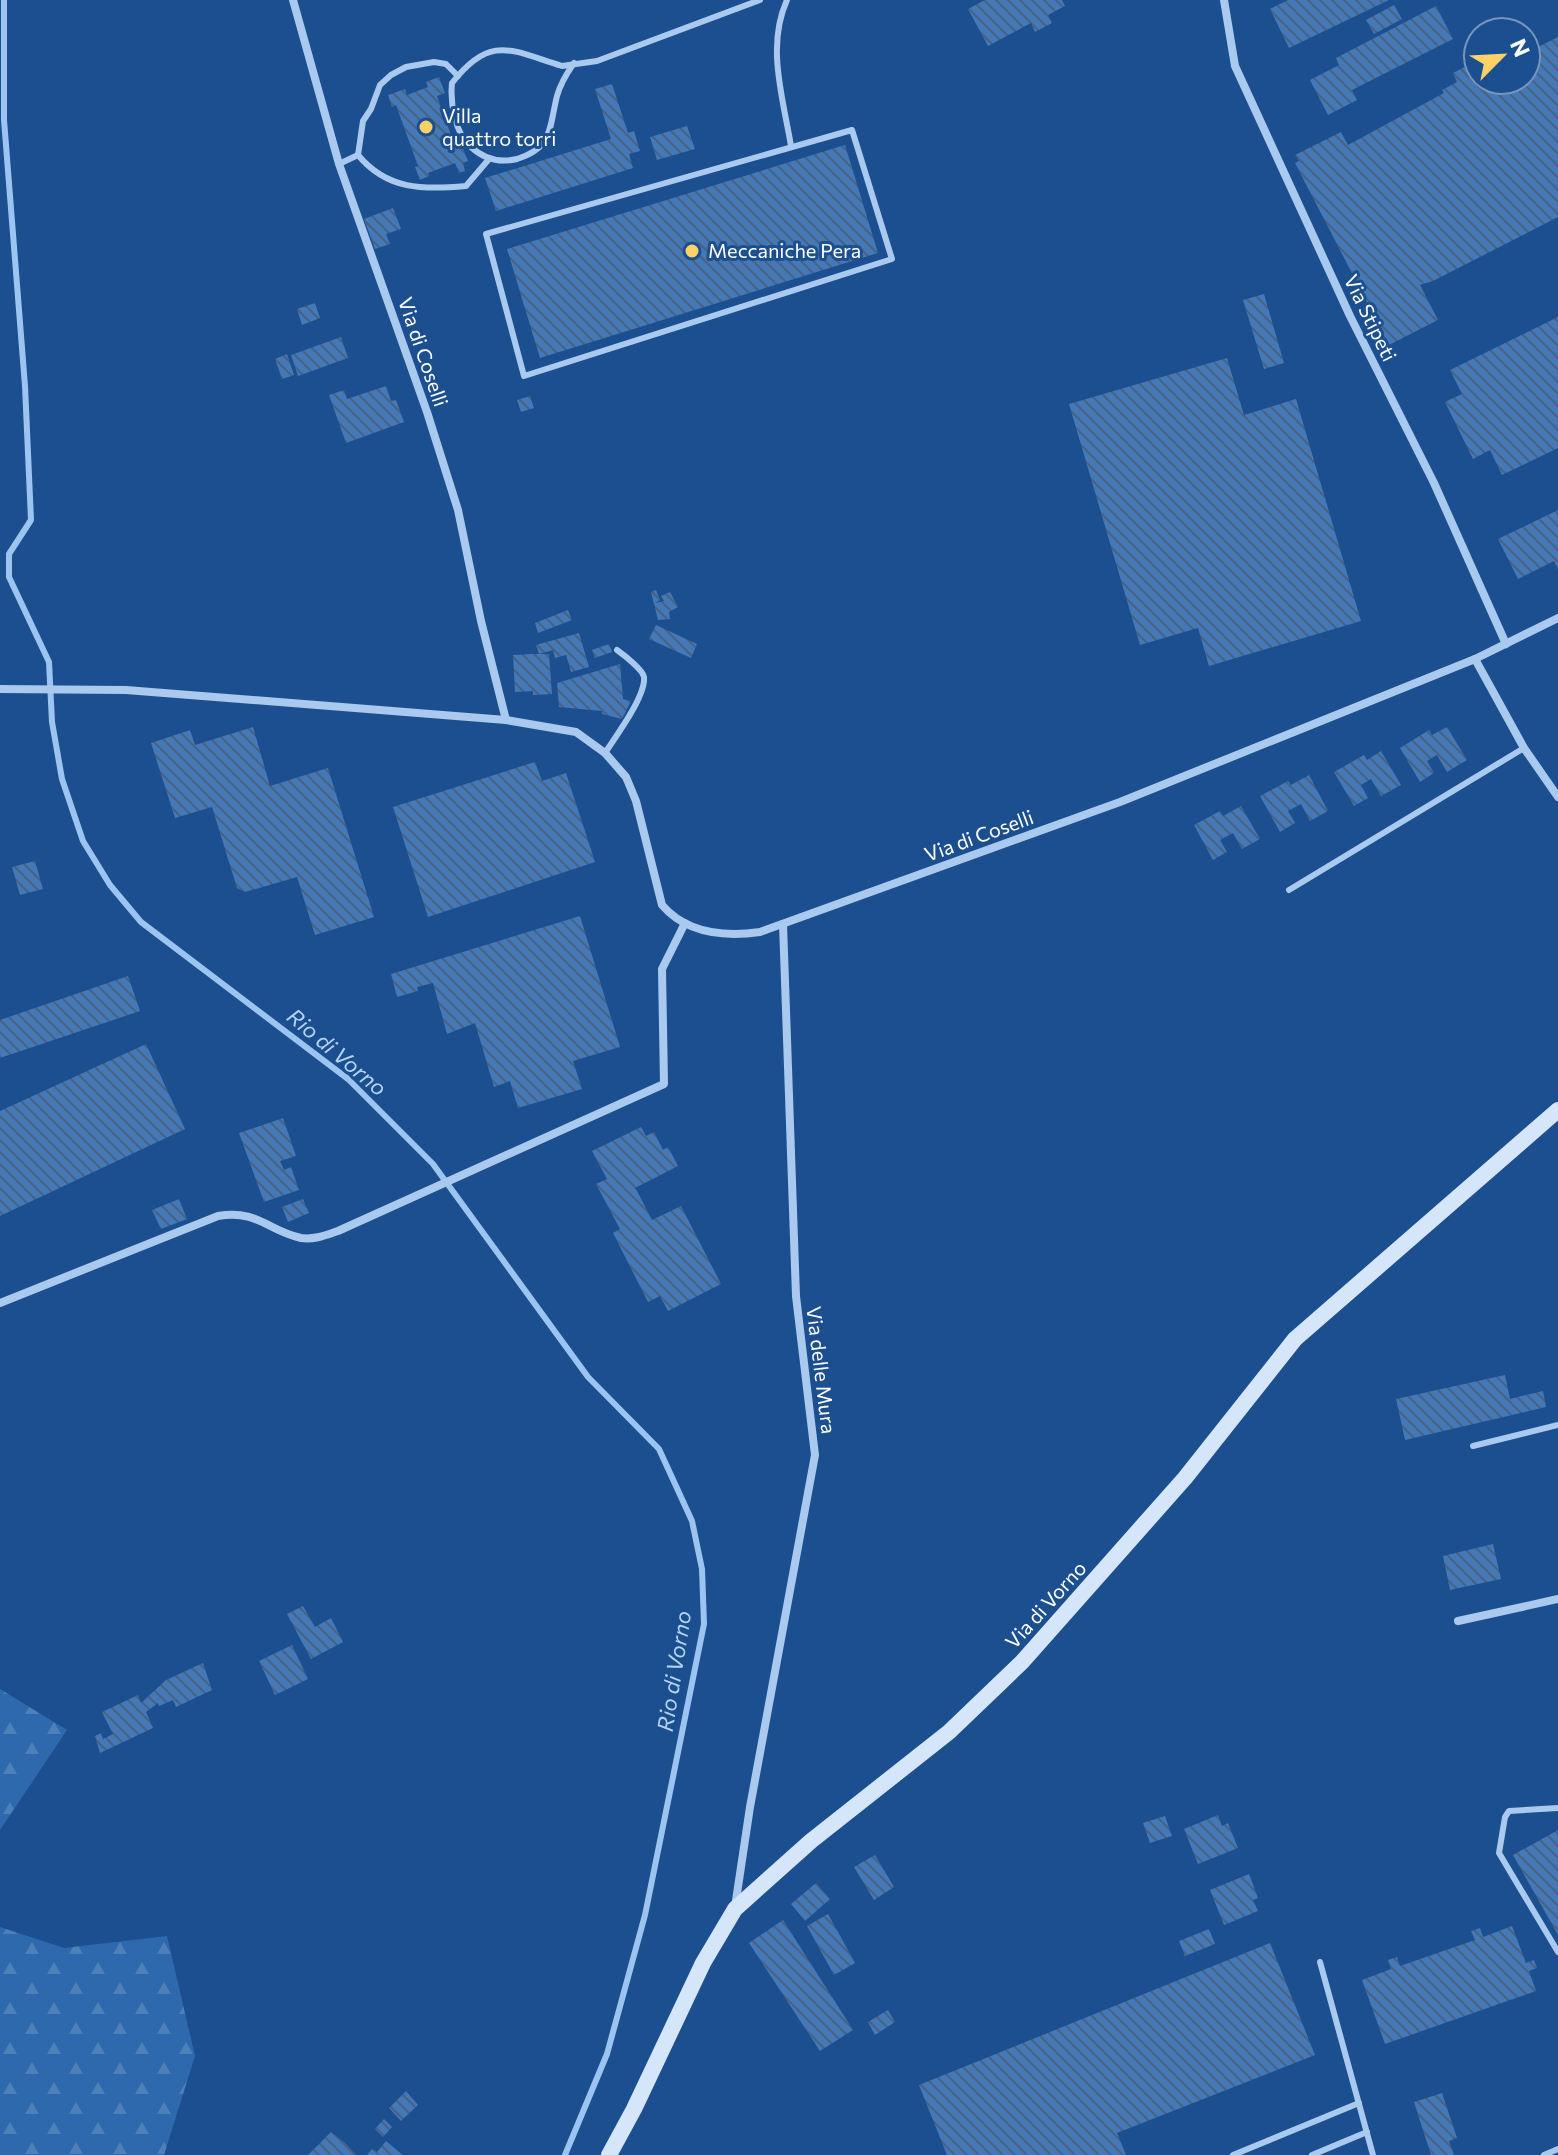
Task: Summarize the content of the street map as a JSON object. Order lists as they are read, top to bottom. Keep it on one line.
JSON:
{"streets":{"street":["Via Stipeti","Via di Coselli","Via delle Mura","Via di Vorno"]},"crossings":[["Via Stipeti","Via di Coselli"],["Via di Coselli","Via delle Mura"],["Via delle Mura","Via di Vorno"]],"water":["Rio di Vorno"],"places":["Villa quattro torri","Meccaniche Pera"],"north":"top right"}
